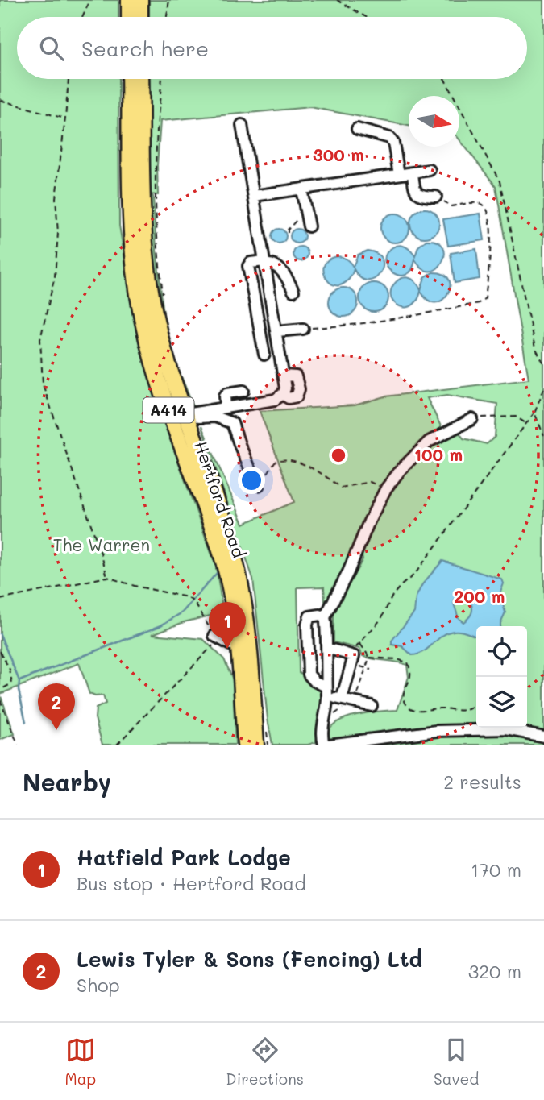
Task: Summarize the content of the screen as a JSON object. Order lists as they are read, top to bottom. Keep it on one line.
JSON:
{"streets":{"highway":["A414","Hertford Road"]},"parks":["The Warren"],"north":"right","page":{"search":"Search here","pins":["1","2"],"heading":["Nearby","2 results"],"list":[{"mark":"1","name":"Hatfield Park Lodge","note":"Bus stop · Hertford Road","value":"170 m"},{"mark":"2","name":"Lewis Tyler & Sons (Fencing) Ltd","note":"Shop","value":"320 m"}],"nav":["Map","Directions","Saved"]},"rings":["300 m","100 m","200 m"]}
